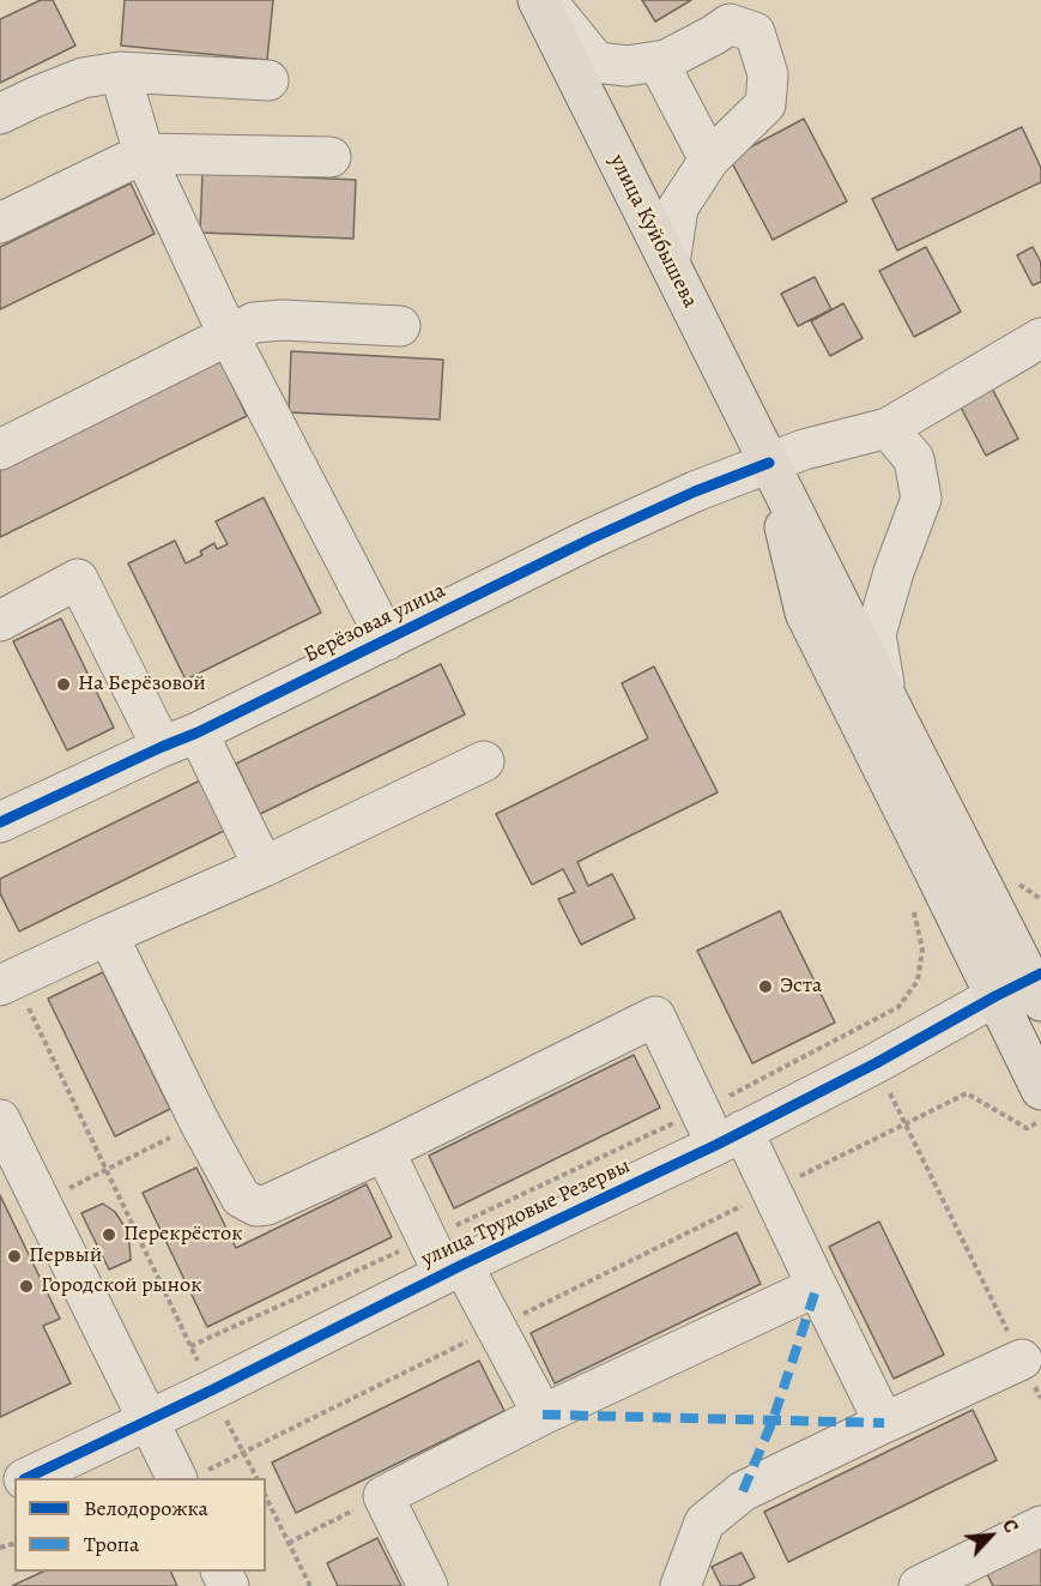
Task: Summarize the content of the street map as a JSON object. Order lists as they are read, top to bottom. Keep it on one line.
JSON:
{"streets":{"main road":["улица Куйбышева"],"street":["Берёзовая улица","улица Трудовые Резервы"]},"crossings":[["улица Куйбышева","Берёзовая улица"]],"places":["На Берёзовой","Эста","Перекрёсток","Первый","Городской рынок"],"legend":["Велодорожка","Тропа"],"north":"top right"}
